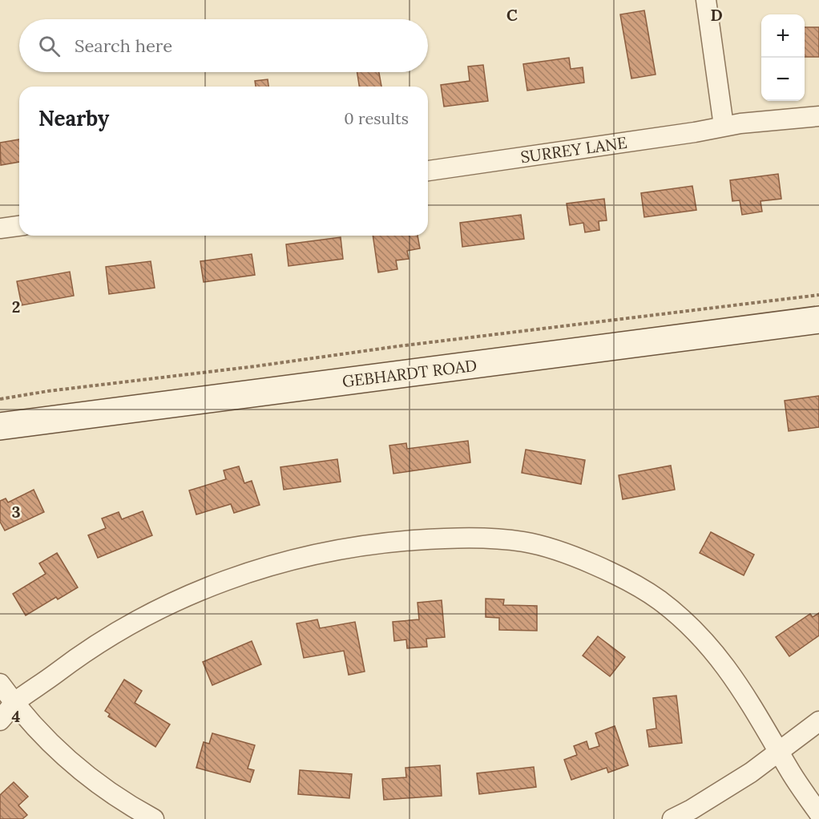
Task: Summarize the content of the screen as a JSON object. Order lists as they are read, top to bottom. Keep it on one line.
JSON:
{"streets":{"street":["SURREY LANE","GEBHARDT ROAD"]},"page":{"map_buttons":["+","−"],"search":"Search here","heading":["Nearby","0 results"]},"grid":{"columns":["C","D"],"rows":["2","3","4"]}}
